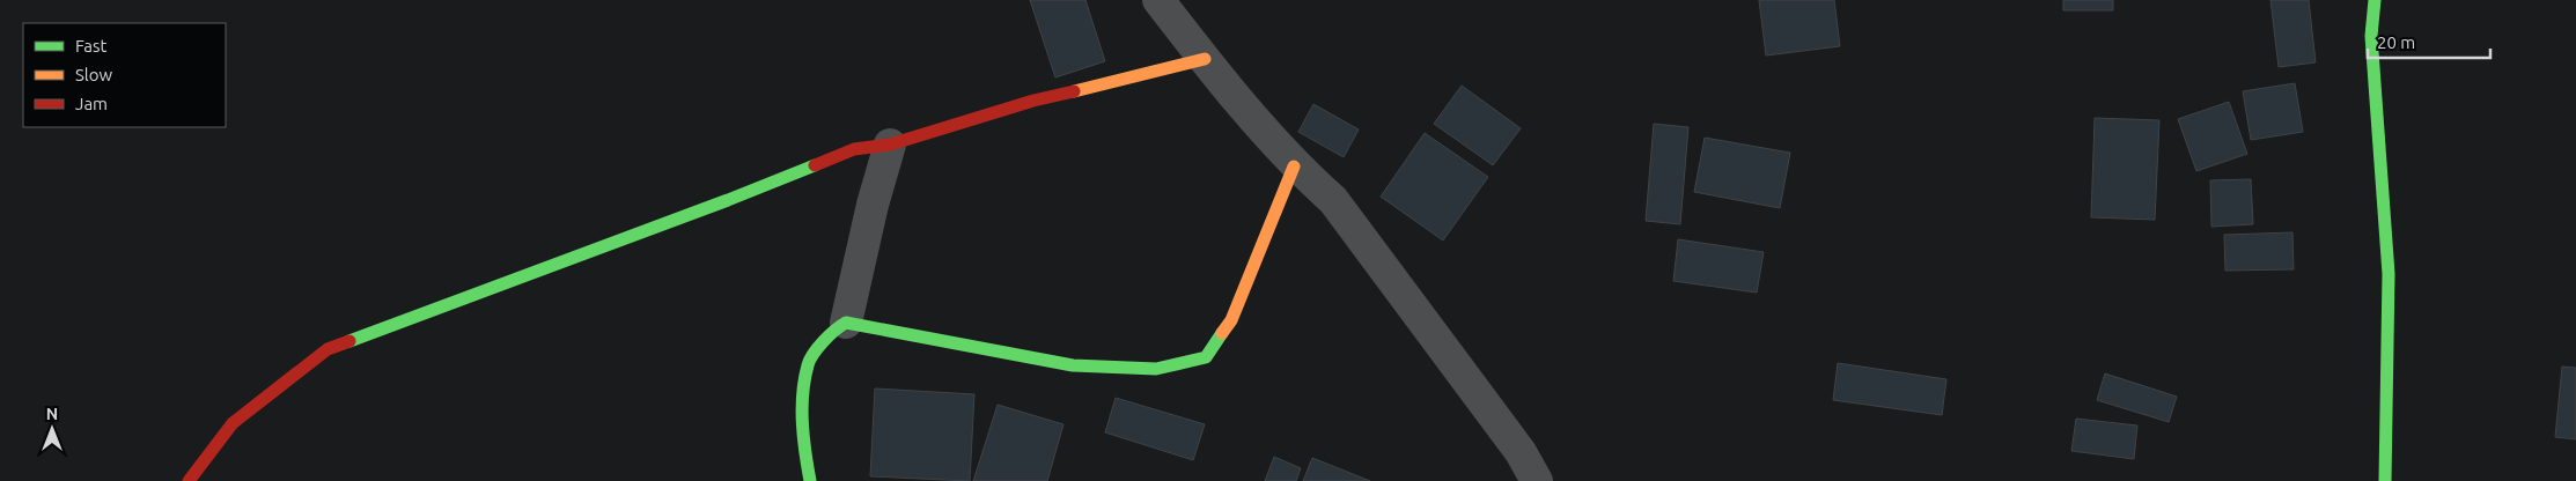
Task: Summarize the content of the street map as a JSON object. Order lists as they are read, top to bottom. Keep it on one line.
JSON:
{"legend":["Fast","Slow","Jam"],"scale_bar":"20 m","north":"top"}
